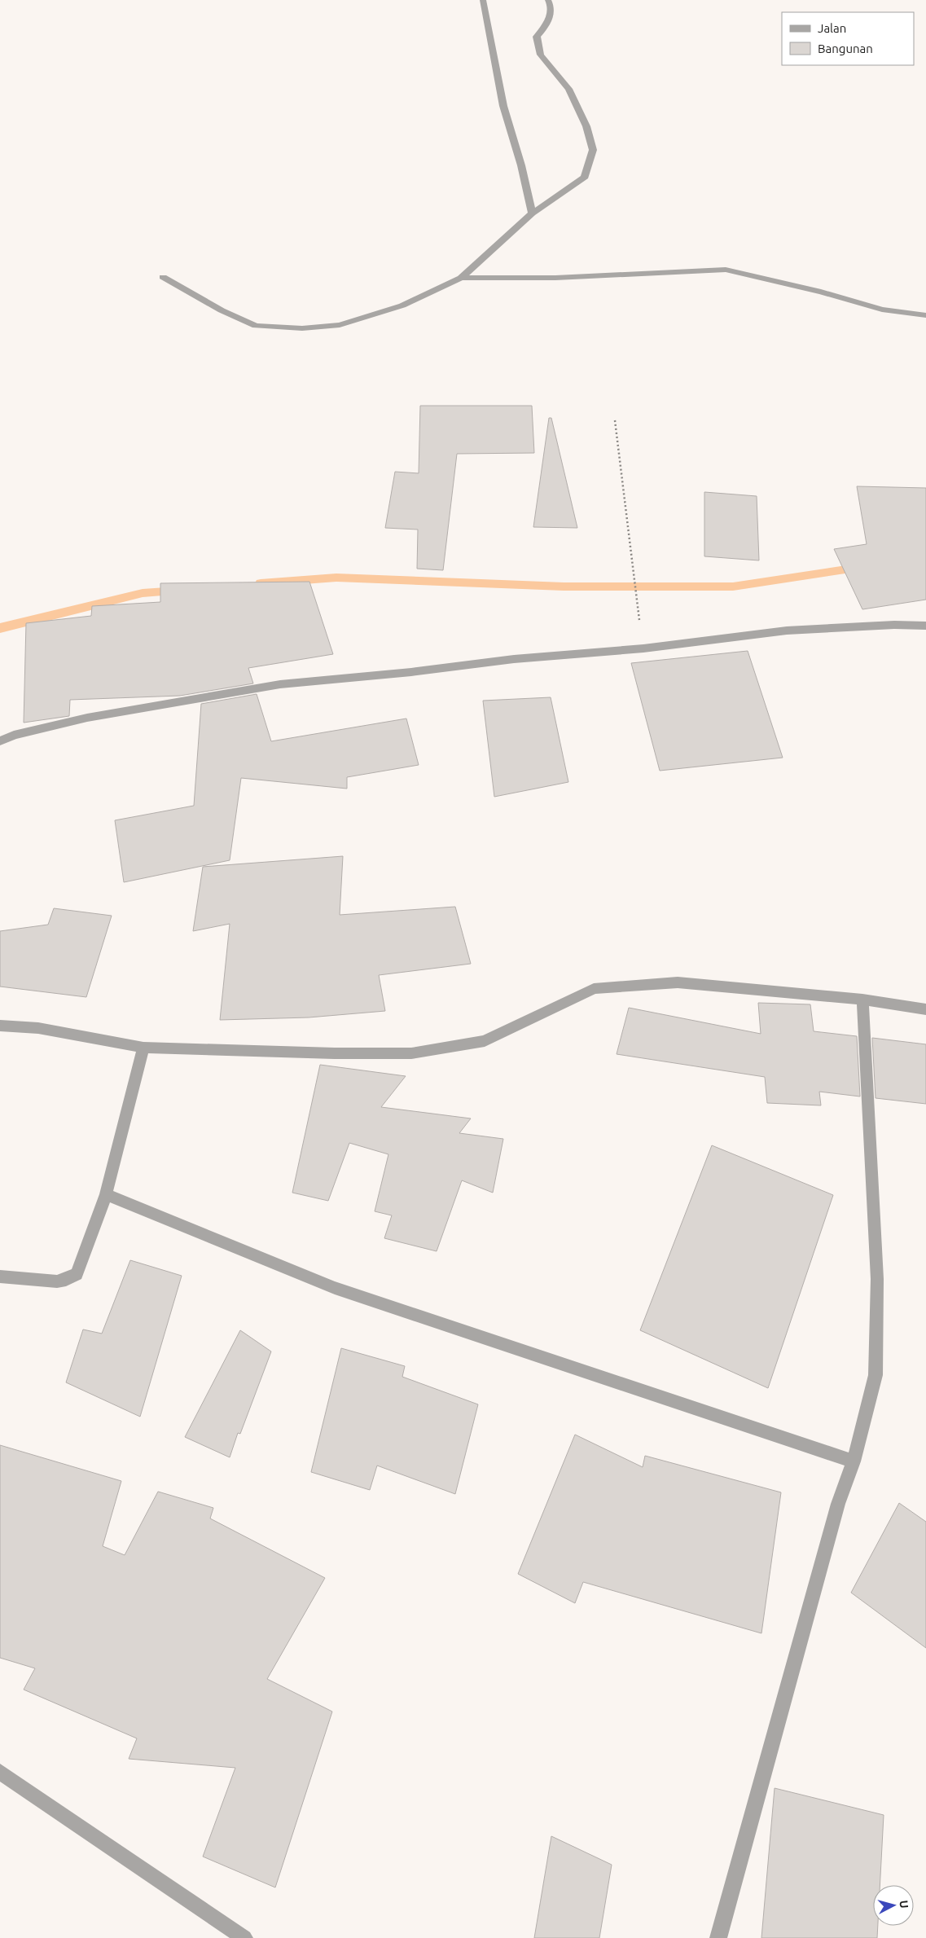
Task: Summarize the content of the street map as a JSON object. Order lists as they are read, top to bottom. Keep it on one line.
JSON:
{"legend":["Jalan","Bangunan"],"north":"right"}
